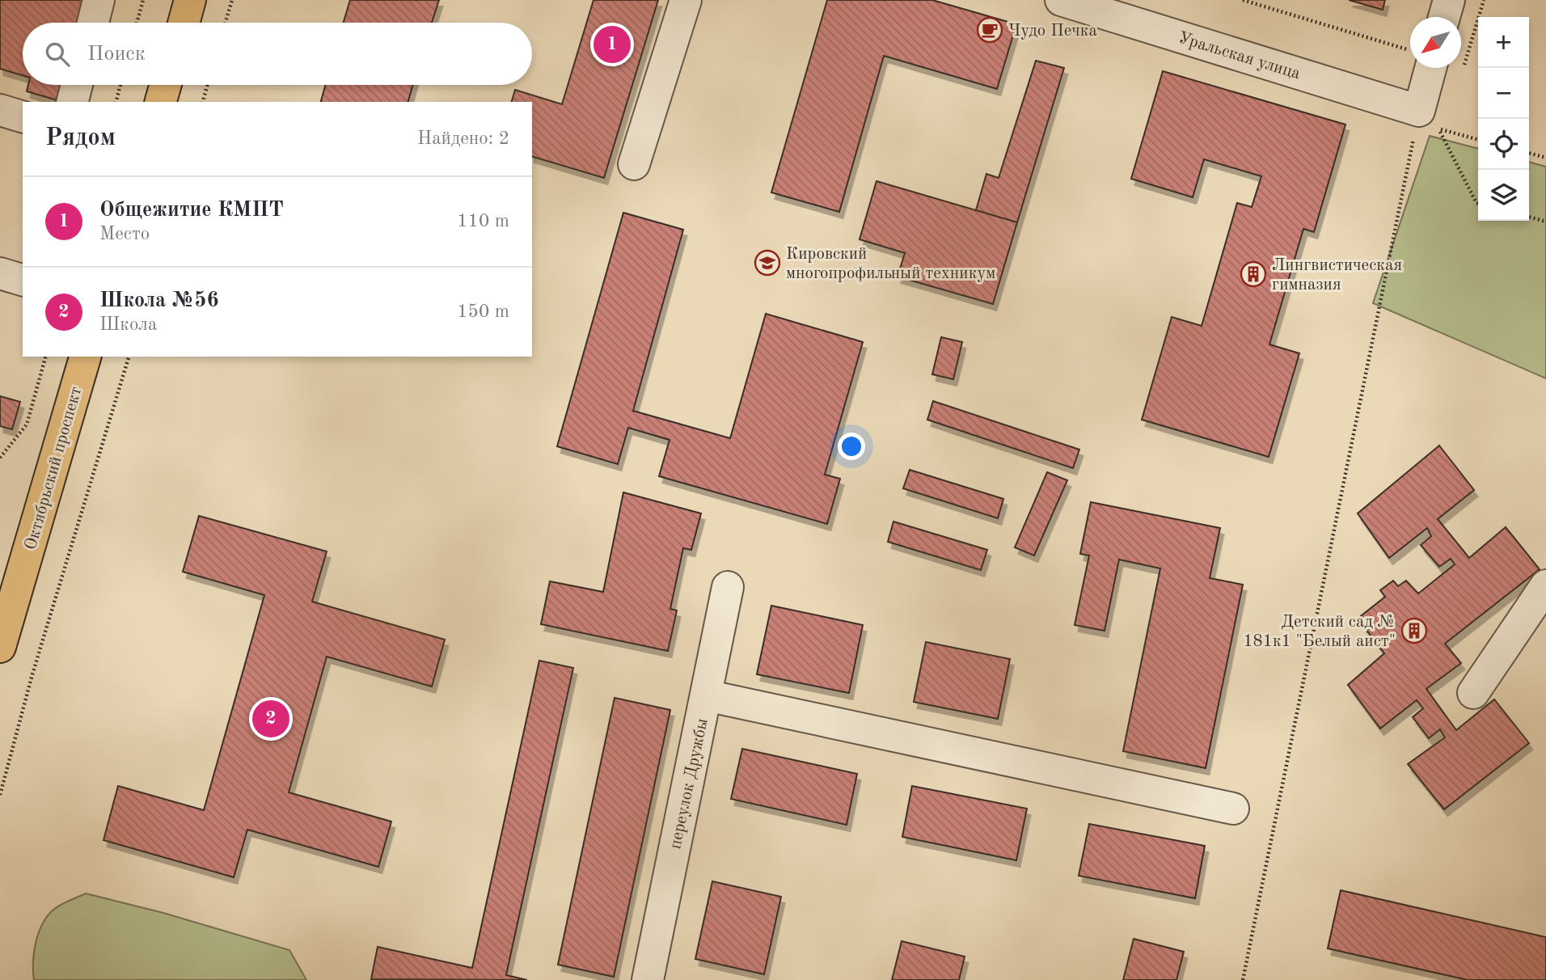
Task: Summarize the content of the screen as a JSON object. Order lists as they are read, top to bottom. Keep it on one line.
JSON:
{"streets":{"main road":["Октябрьский проспект"],"street":["Уральская улица","переулок Дружбы"]},"places":{"cafe":["Чудо Печка"],"school or university":["Кировский многопрофильный техникум"],"building":["Лингвистическая гимназия","Детский сад № 181к1 \"Белый аист\""]},"north":"bottom left","page":{"map_buttons":["+","−"],"pins":["1","2"],"search":"Поиск","heading":["Рядом","Найдено: 2"],"list":[{"mark":"1","name":"Общежитие КМПТ","note":"Место","value":"110 m"},{"mark":"2","name":"Школа №56","note":"Школа","value":"150 m"}]}}
